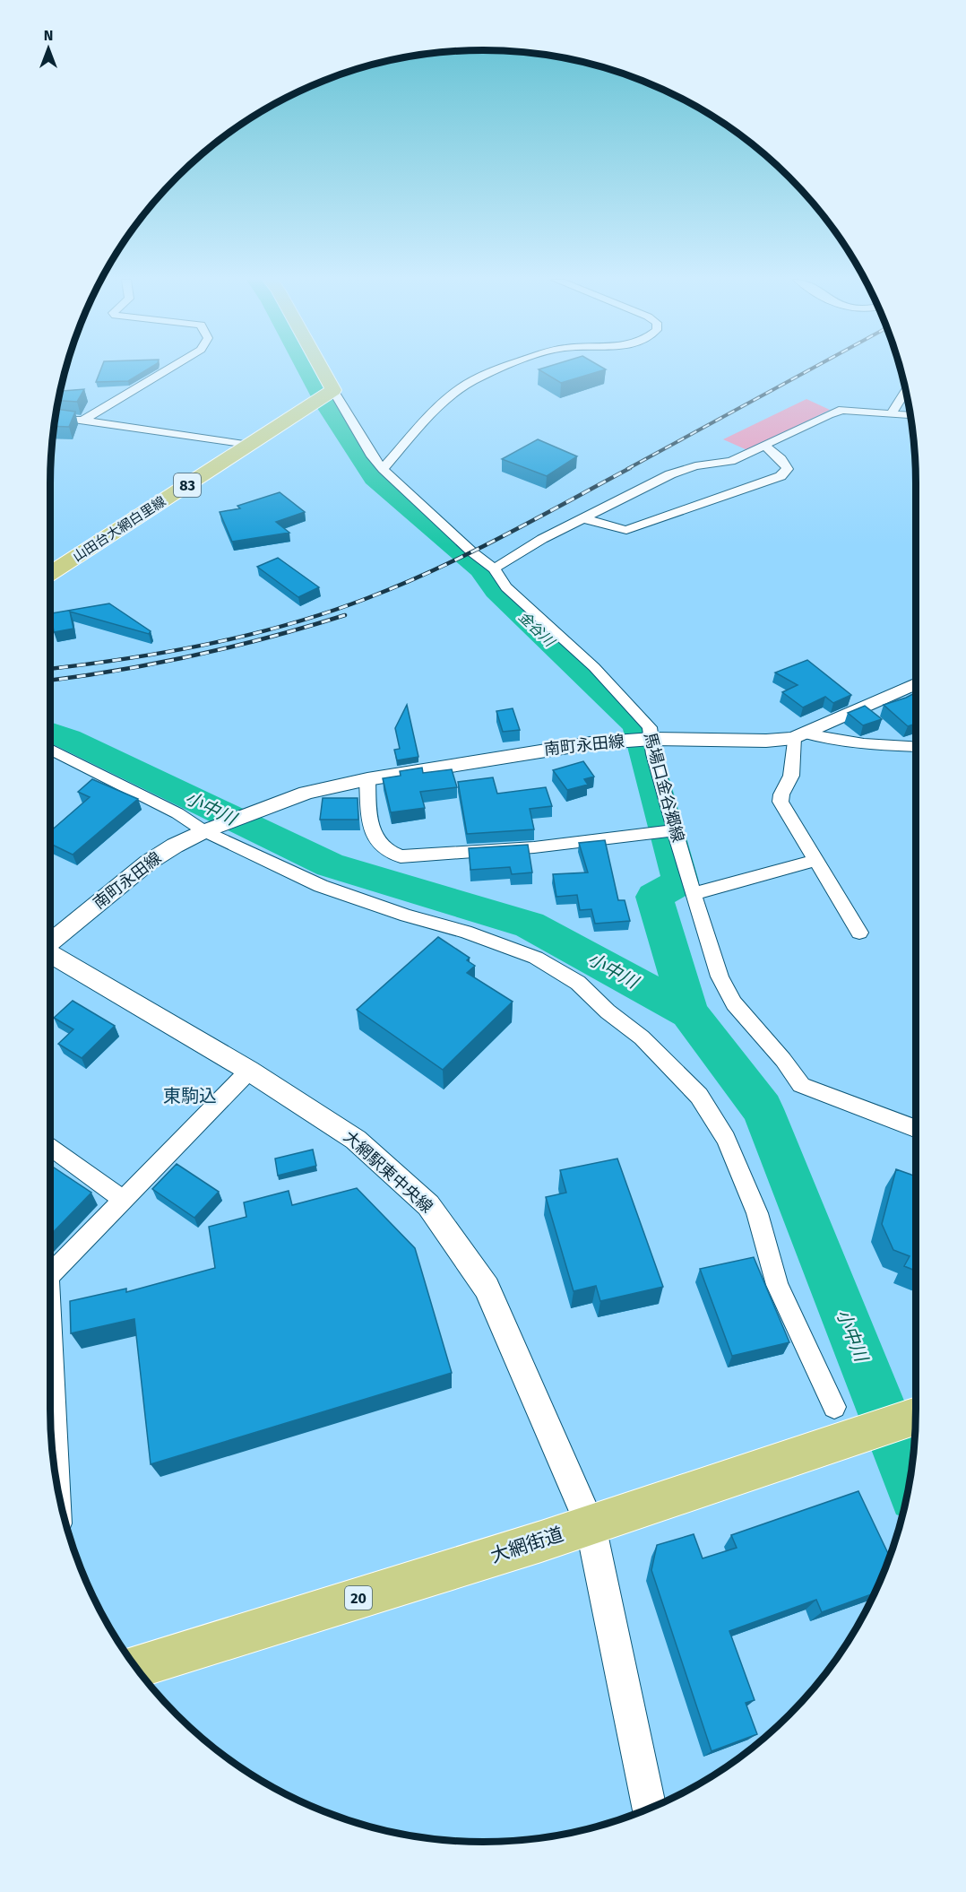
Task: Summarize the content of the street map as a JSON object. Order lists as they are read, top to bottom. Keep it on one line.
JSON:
{"streets":{"main road":["83","山田台大網白里線","大網街道","20"],"street":["南町永田線","馬場口金谷郷線","大網駅東中央線"]},"crossings":[["山田台大網白里線","馬場口金谷郷線"],["南町永田線","馬場口金谷郷線"],["大網駅東中央線","大網街道"]],"districts":["東駒込"],"water":["金谷川","小中川"],"north":"top"}
